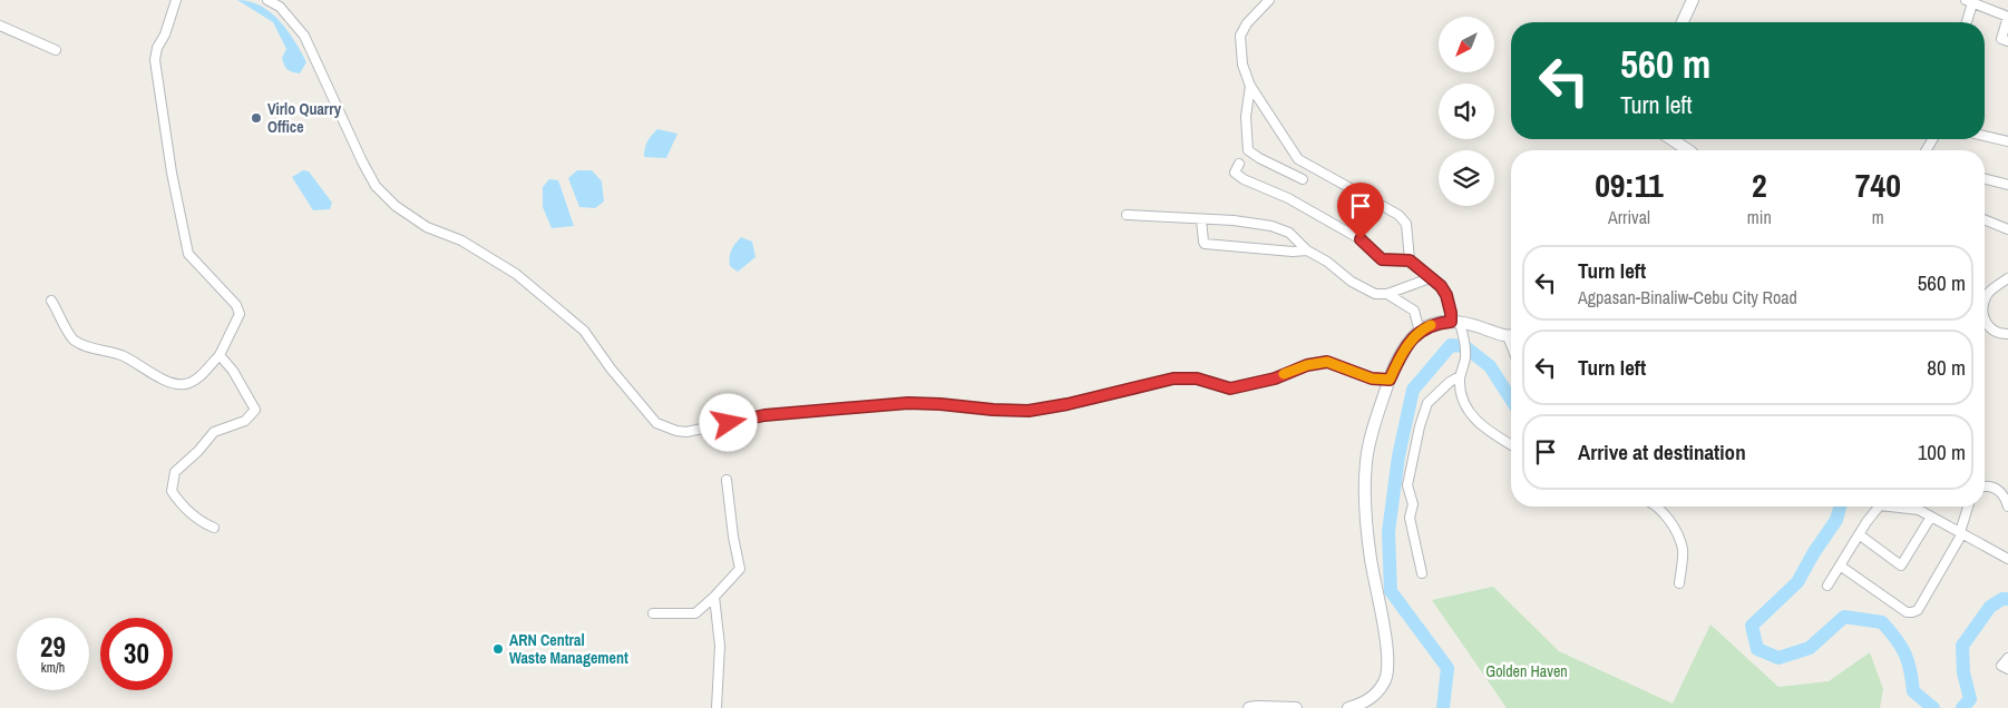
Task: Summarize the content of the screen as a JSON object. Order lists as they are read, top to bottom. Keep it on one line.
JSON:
{"parks":["Golden Haven"],"places":["Virlo Quarry Office","ARN Central Waste Management"],"north":"bottom left","page":{"turn":["560 m","Turn left"],"eta":["09:11","Arrival","2","min","740","m"],"list":[{"name":"Turn left","note":"Agpasan-Binaliw-Cebu City Road","value":"560 m"},{"name":"Turn left","value":"80 m"},{"name":"Arrive at destination","value":"100 m"}],"speed":"29 km/h","limit":"30"}}
